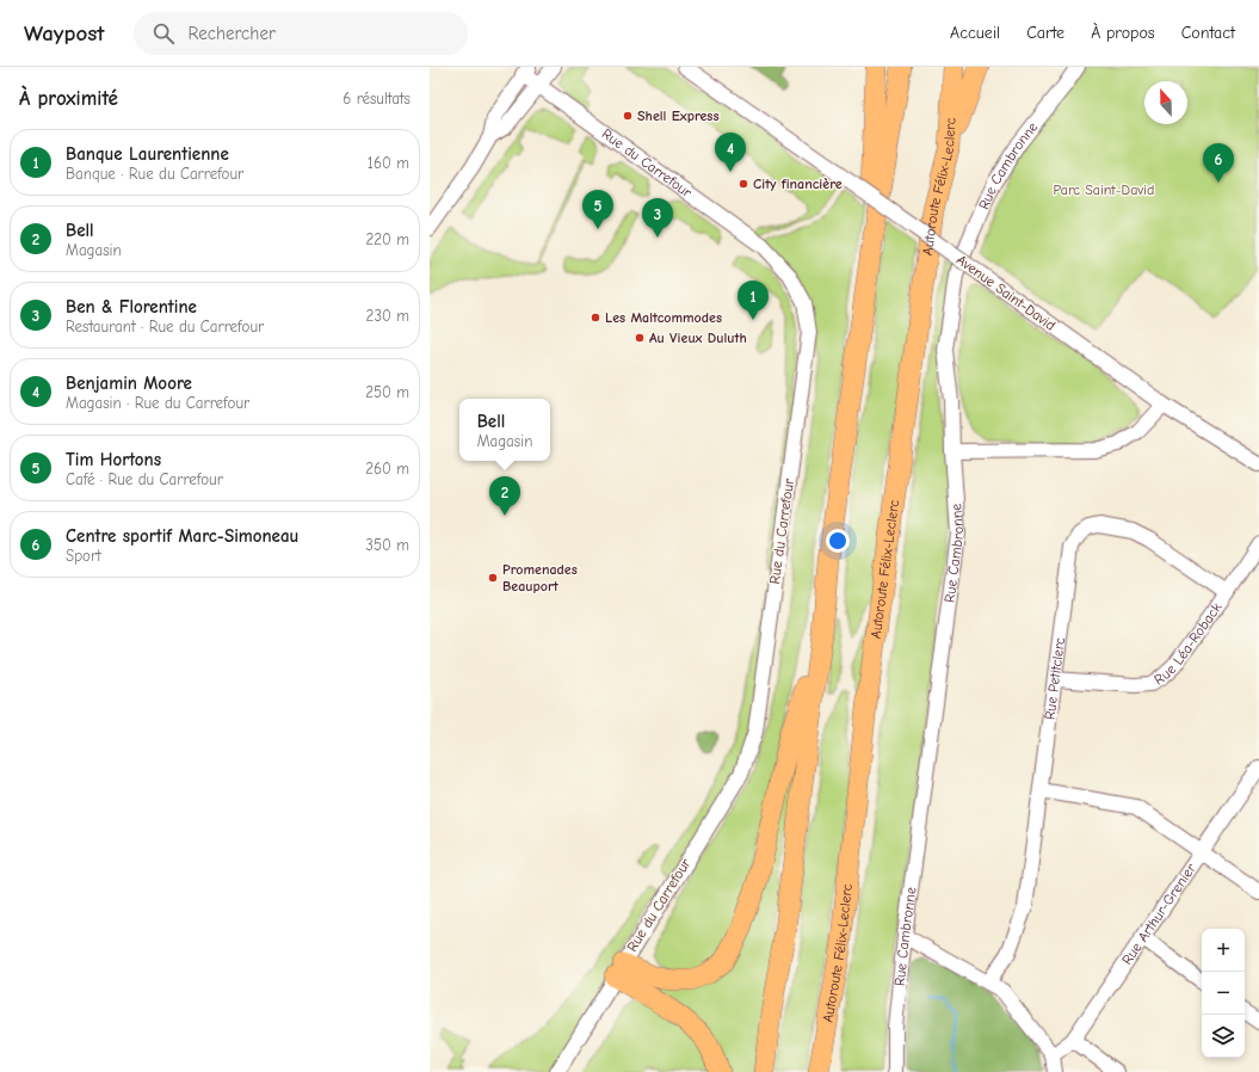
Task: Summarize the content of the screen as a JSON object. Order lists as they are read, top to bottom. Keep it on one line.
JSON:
{"streets":{"highway":["Autoroute Félix-Leclerc"],"street":["Rue du Carrefour","Rue Cambronne","Avenue Saint-David","Rue Léa-Roback","Rue Petitclerc","Rue Arthur-Grenier"]},"crossings":[["Rue Léa-Roback","Rue Petitclerc"]],"parks":["Parc Saint-David"],"places":["Shell Express","City financière","Les Maltcommodes","Au Vieux Duluth","Promenades Beauport"],"north":"top","page":{"header":"Waypost","search":"Rechercher","nav":["Accueil","Carte","À propos","Contact"],"heading":["À proximité","6 résultats"],"list":[{"mark":"1","name":"Banque Laurentienne","note":"Banque · Rue du Carrefour","value":"160 m"},{"mark":"2","name":"Bell","note":"Magasin","value":"220 m"},{"mark":"3","name":"Ben & Florentine","note":"Restaurant · Rue du Carrefour","value":"230 m"},{"mark":"4","name":"Benjamin Moore","note":"Magasin · Rue du Carrefour","value":"250 m"},{"mark":"5","name":"Tim Hortons","note":"Café · Rue du Carrefour","value":"260 m"},{"mark":"6","name":"Centre sportif Marc-Simoneau","note":"Sport","value":"350 m"}],"pins":["4","6","5","3","1","2"],"popup":["Bell","Magasin"],"map_buttons":["+","−"]}}
